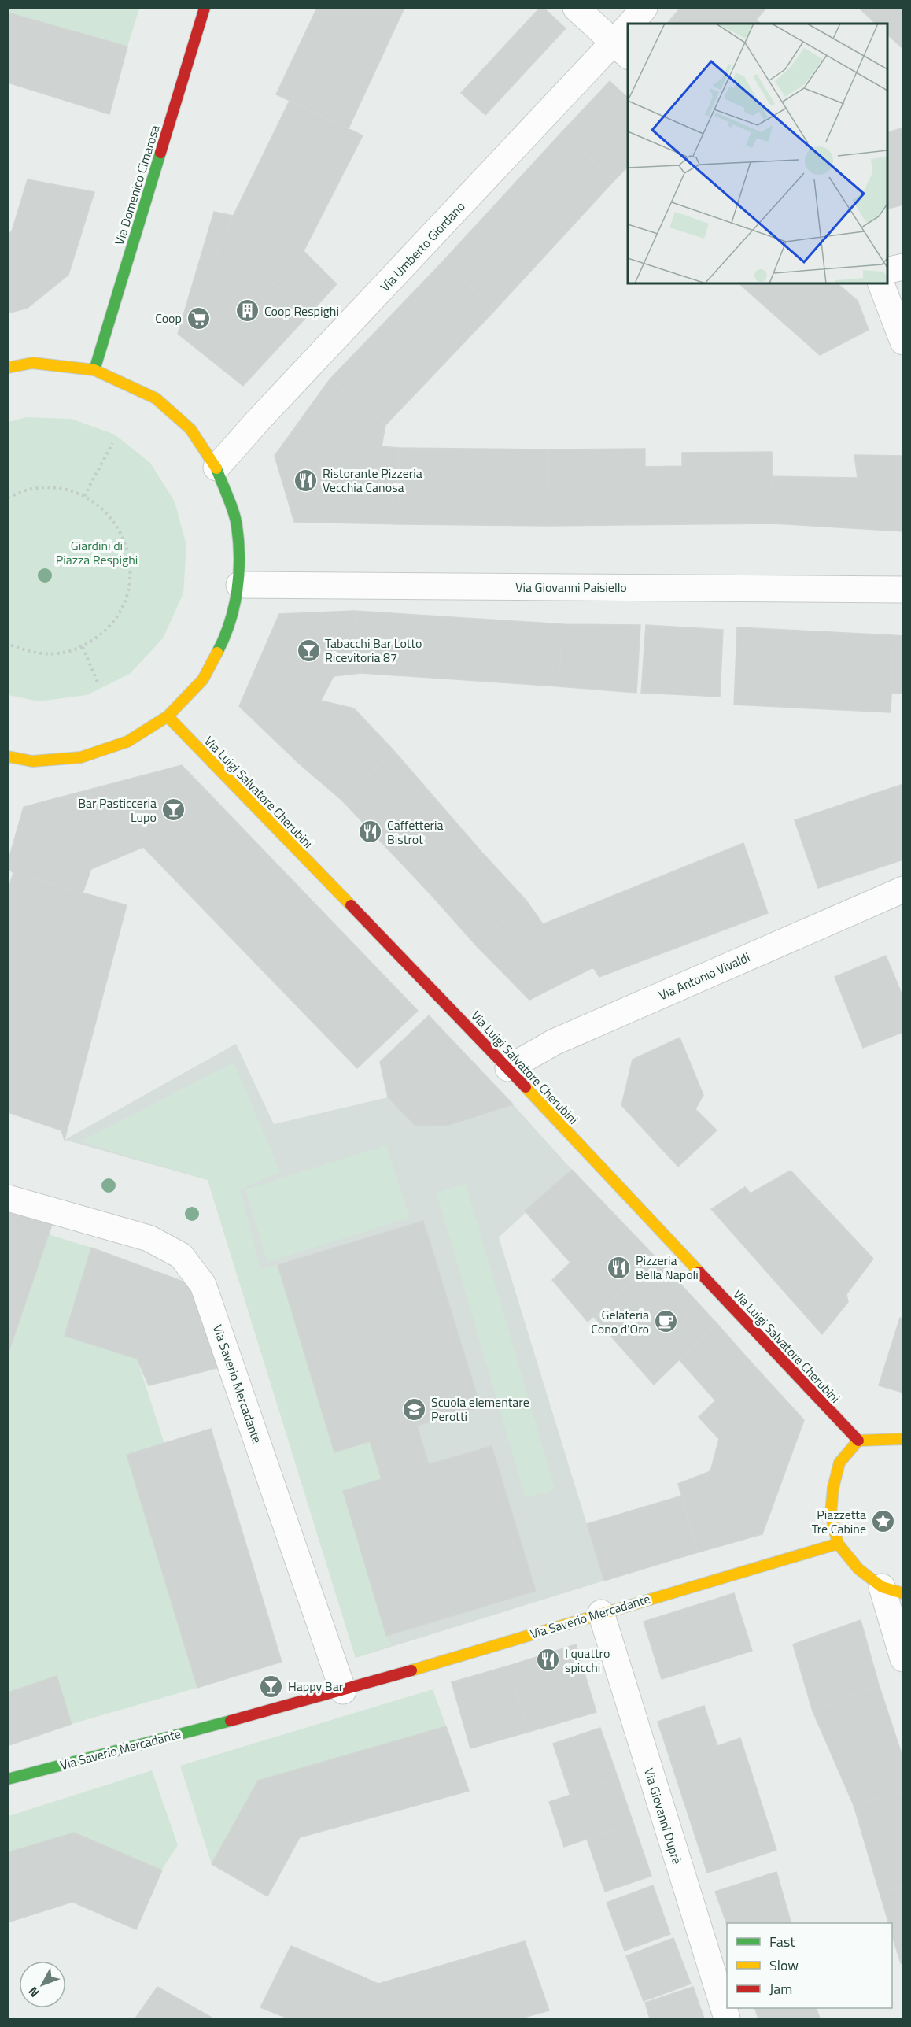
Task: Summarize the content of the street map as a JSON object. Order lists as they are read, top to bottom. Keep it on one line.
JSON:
{"streets":{"street":["Via Domenico Cimarosa","Via Umberto Giordano","Via Giovanni Paisiello","Via Luigi Salvatore Cherubini","Via Antonio Vivaldi","Via Saverio Mercadante","Via Giovanni Duprè"]},"crossings":[["Via Luigi Salvatore Cherubini","Via Antonio Vivaldi"],["Via Saverio Mercadante","Via Giovanni Duprè"]],"parks":["Giardini di Piazza Respighi"],"places":{"building":["Coop Respighi"],"supermarket":["Coop"],"restaurant":["Ristorante Pizzeria Vecchia Canosa","Caffetteria Bistrot","Pizzeria Bella Napoli","I quattro spicchi"],"bar":["Tabacchi Bar Lotto Ricevitoria 87","Bar Pasticceria Lupo","Happy Bar"],"cafe":["Gelateria Cono d'Oro"],"school or university":["Scuola elementare Perotti"],"place":["Piazzetta Tre Cabine"]},"legend":["Fast","Slow","Jam"],"north":"bottom left"}
